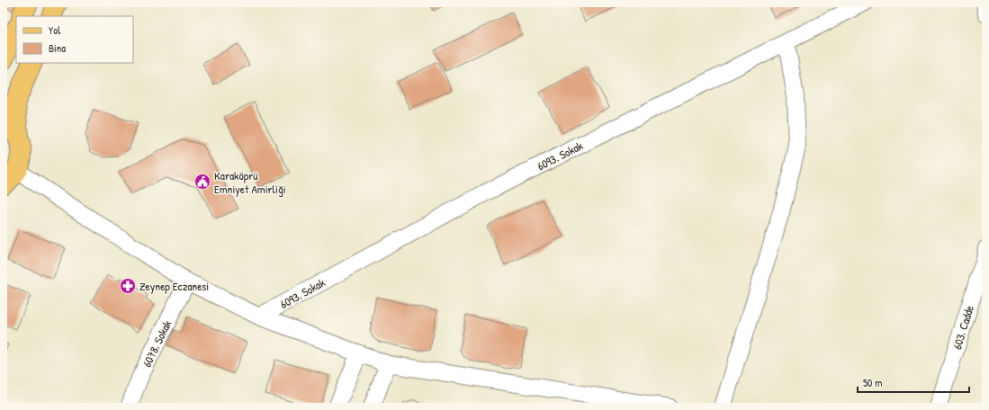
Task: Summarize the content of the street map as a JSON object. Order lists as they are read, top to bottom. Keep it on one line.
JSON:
{"streets":{"street":["6093. Sokak","603. Cadde","6078. Sokak"]},"places":{"public building":["Karaköprü Emniyet Amirliği"],"pharmacy":["Zeynep Eczanesi"]},"legend":["Yol","Bina"],"scale_bar":"50 m"}
